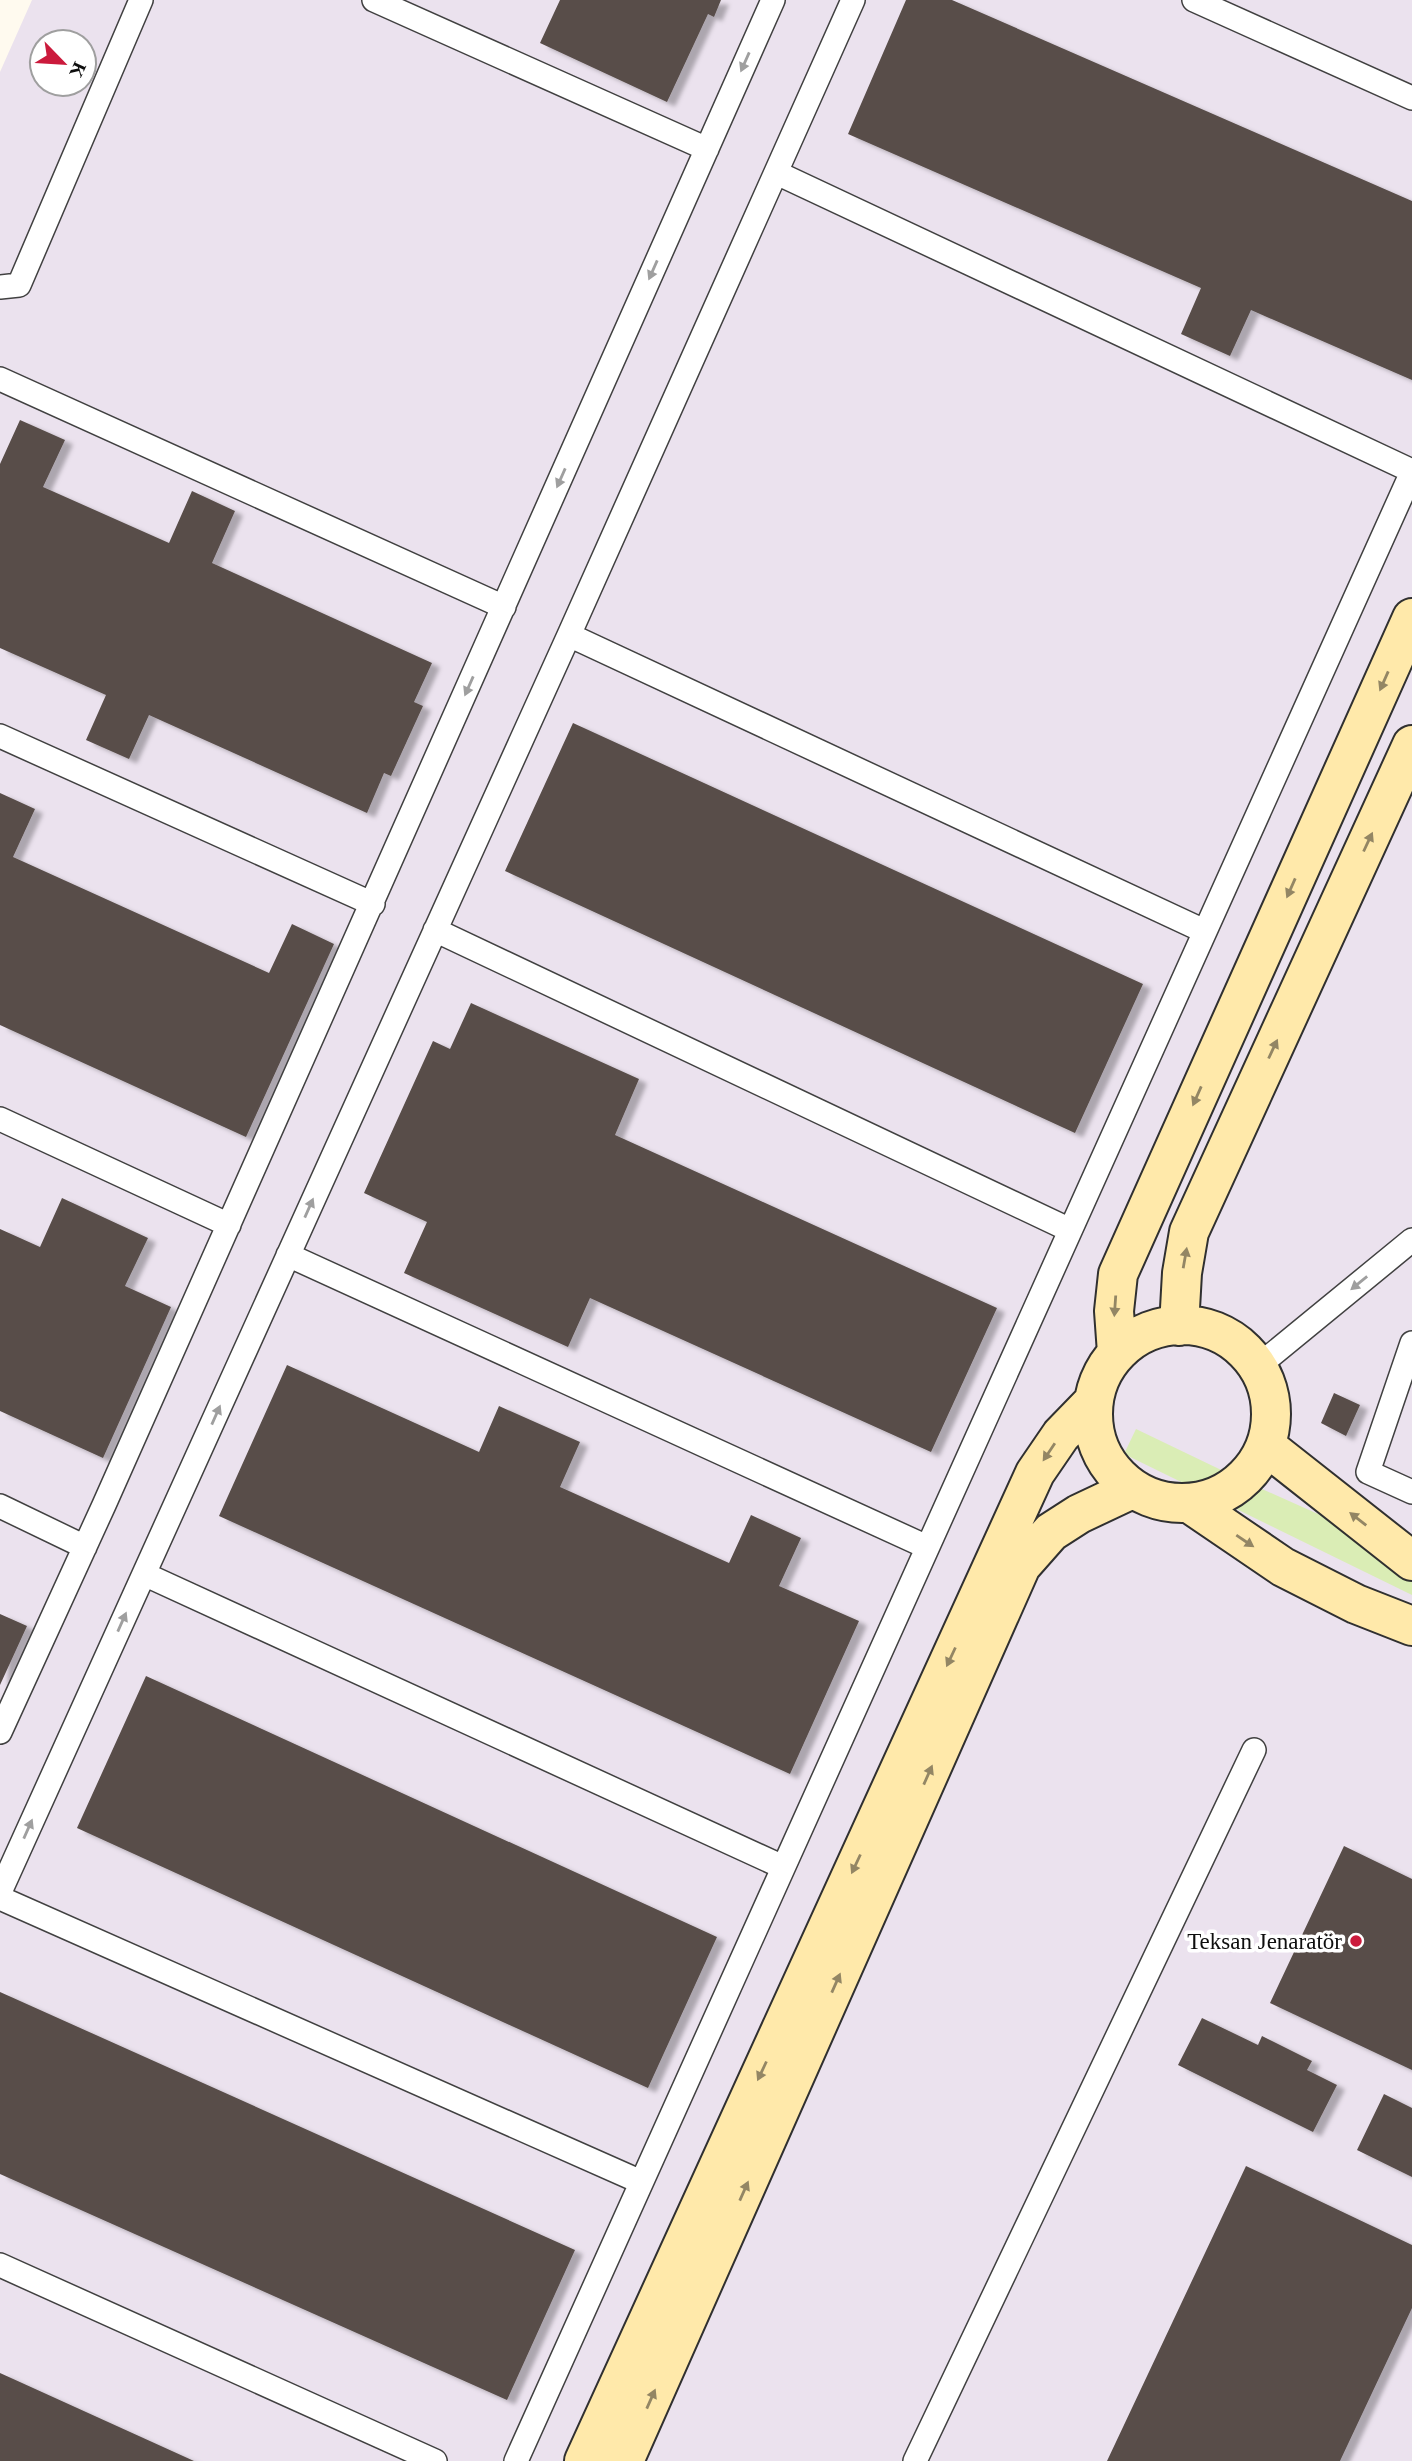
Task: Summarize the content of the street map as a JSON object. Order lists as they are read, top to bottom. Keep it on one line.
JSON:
{"places":["Teksan Jenaratör"],"north":"bottom right"}
